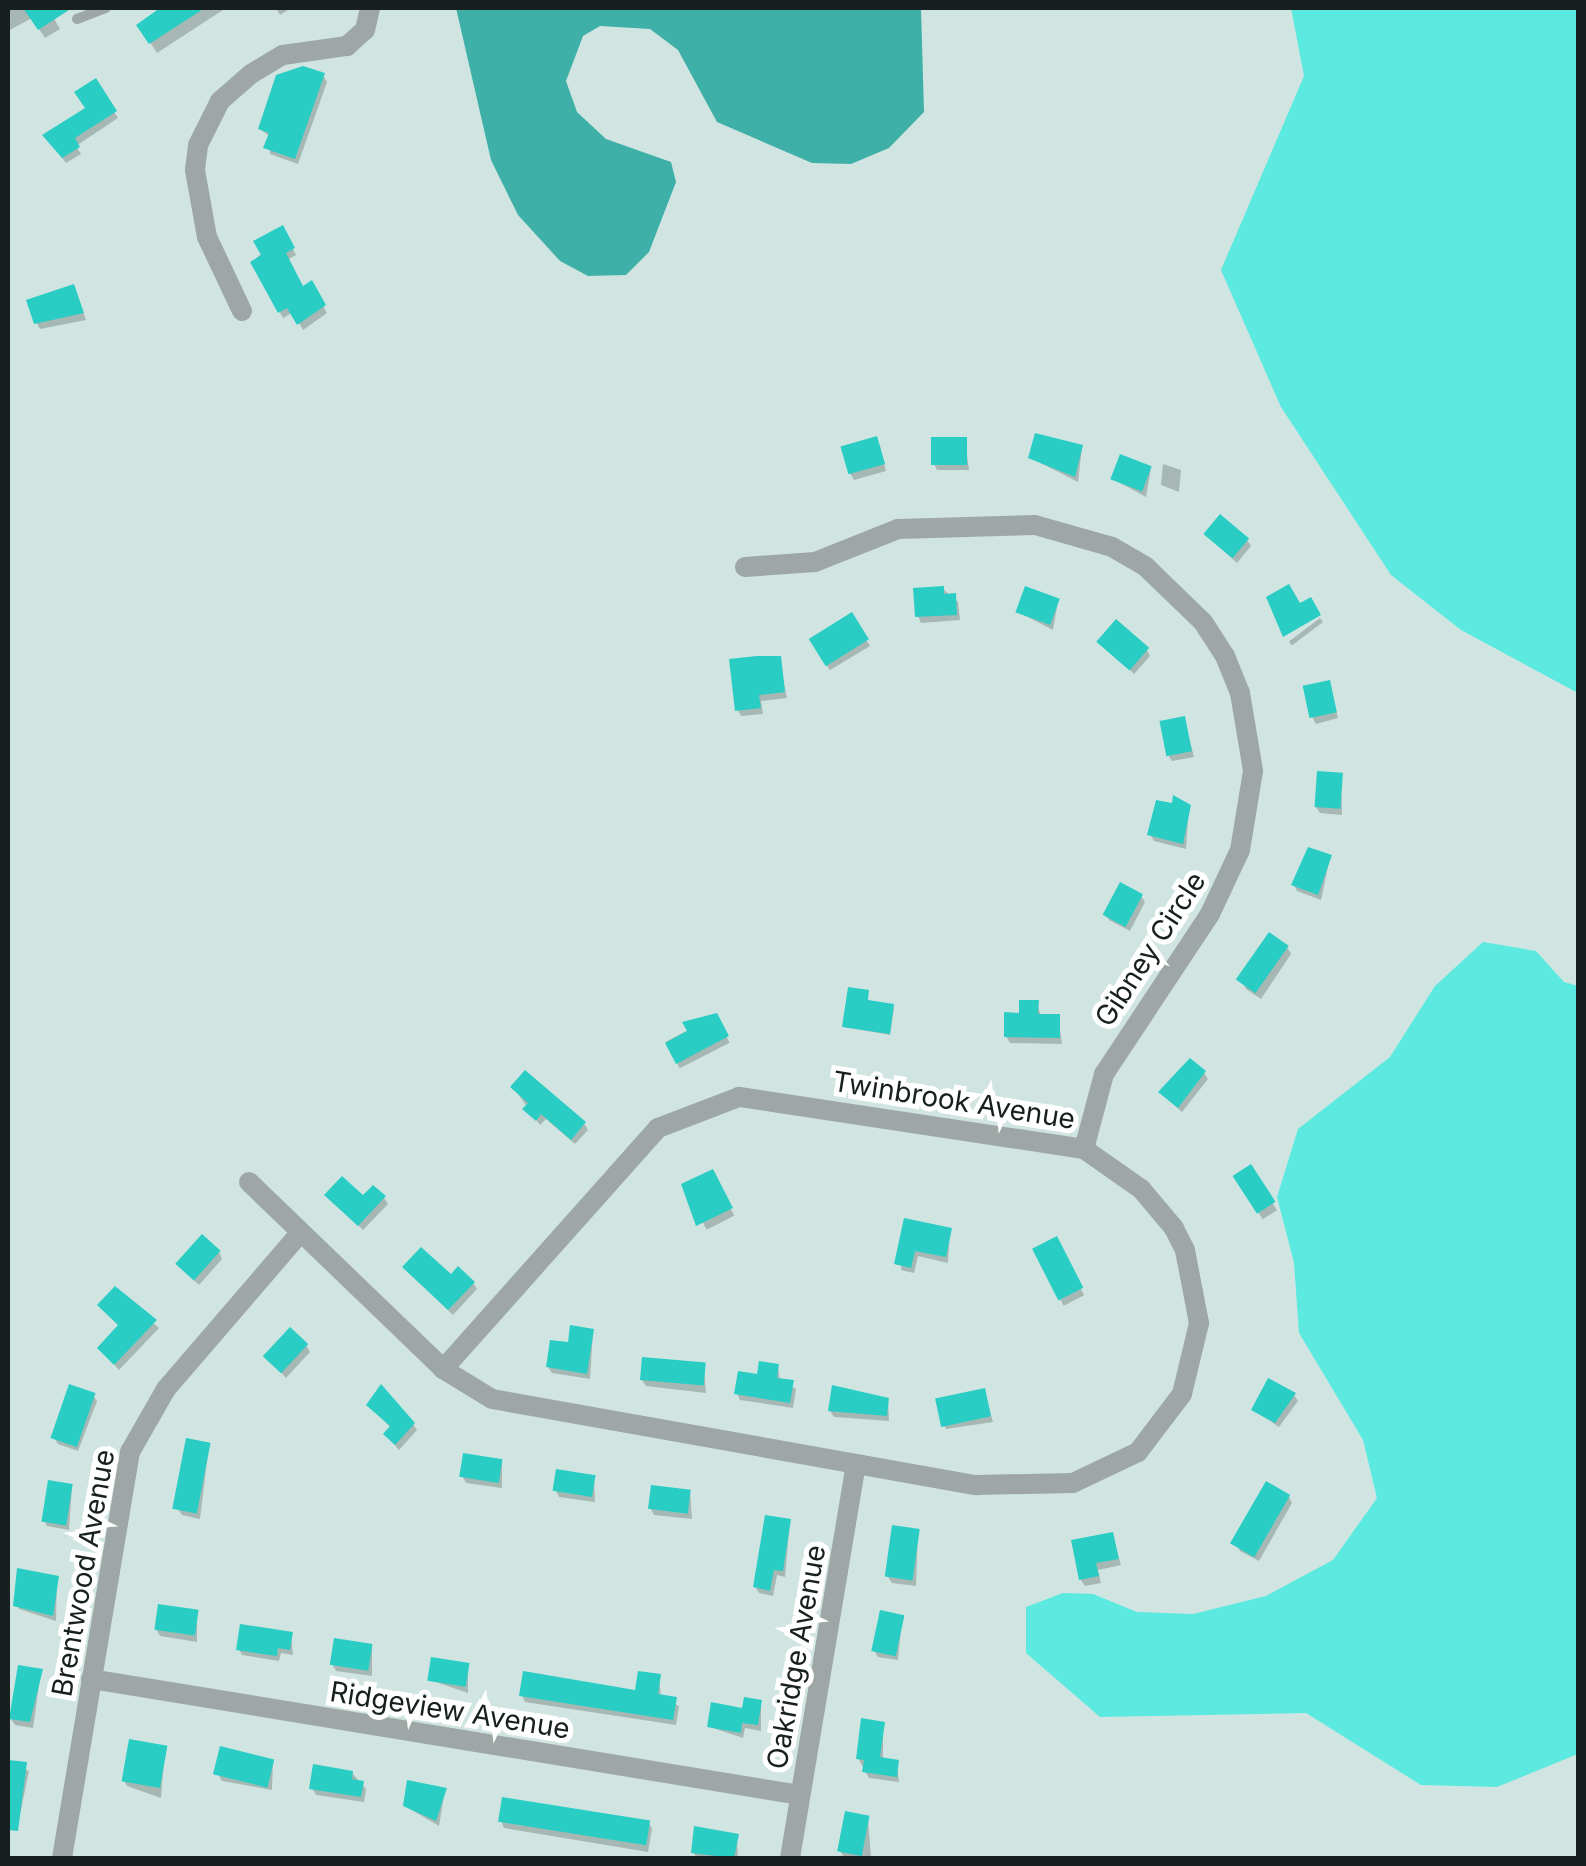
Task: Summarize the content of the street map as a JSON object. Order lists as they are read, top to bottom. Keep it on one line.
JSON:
{"streets":{"street":["Gibney Circle","Twinbrook Avenue","Brentwood Avenue","Oakridge Avenue","Ridgeview Avenue"]},"crossings":[["Gibney Circle","Twinbrook Avenue"],["Twinbrook Avenue","Brentwood Avenue"],["Twinbrook Avenue","Oakridge Avenue"],["Brentwood Avenue","Ridgeview Avenue"],["Oakridge Avenue","Ridgeview Avenue"]]}
